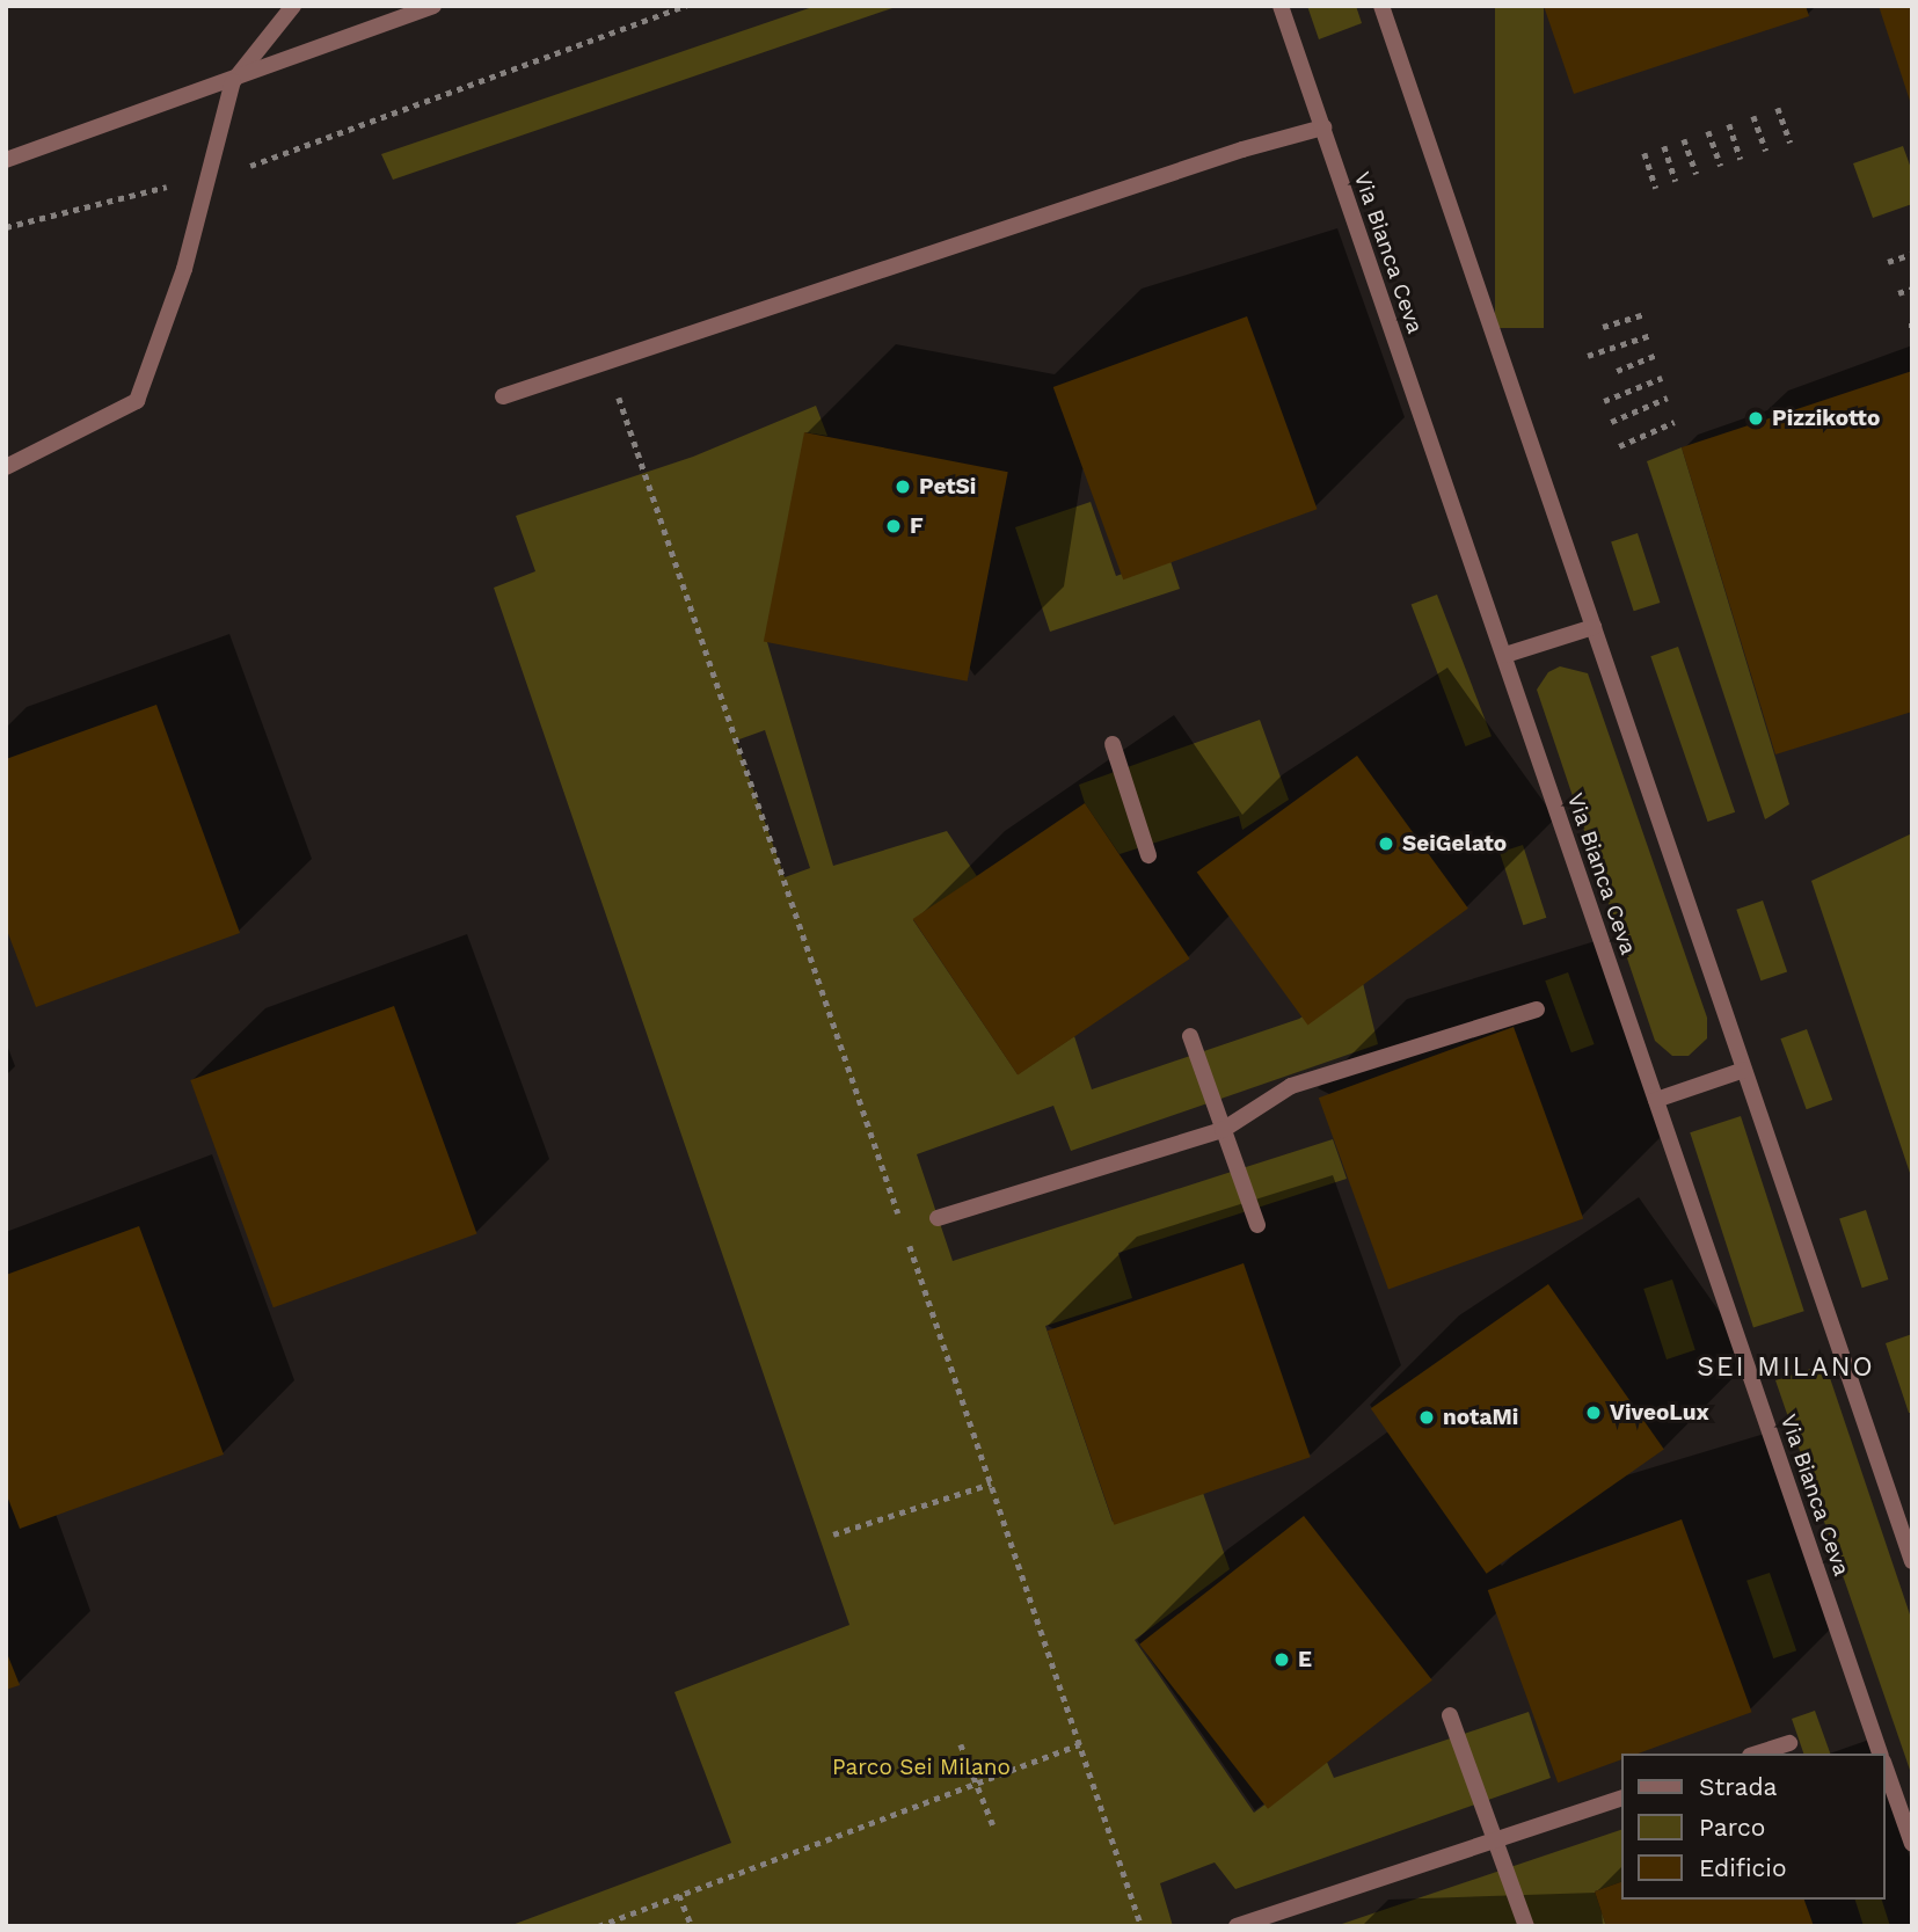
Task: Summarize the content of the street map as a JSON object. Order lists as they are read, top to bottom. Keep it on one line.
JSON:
{"streets":{"street":["Via Bianca Ceva"]},"districts":["SEI MILANO"],"parks":["Parco Sei Milano"],"places":["Pizzikotto","PetSi","F","SeiGelato","ViveoLux","notaMi","E"],"legend":["Strada","Parco","Edificio"]}
